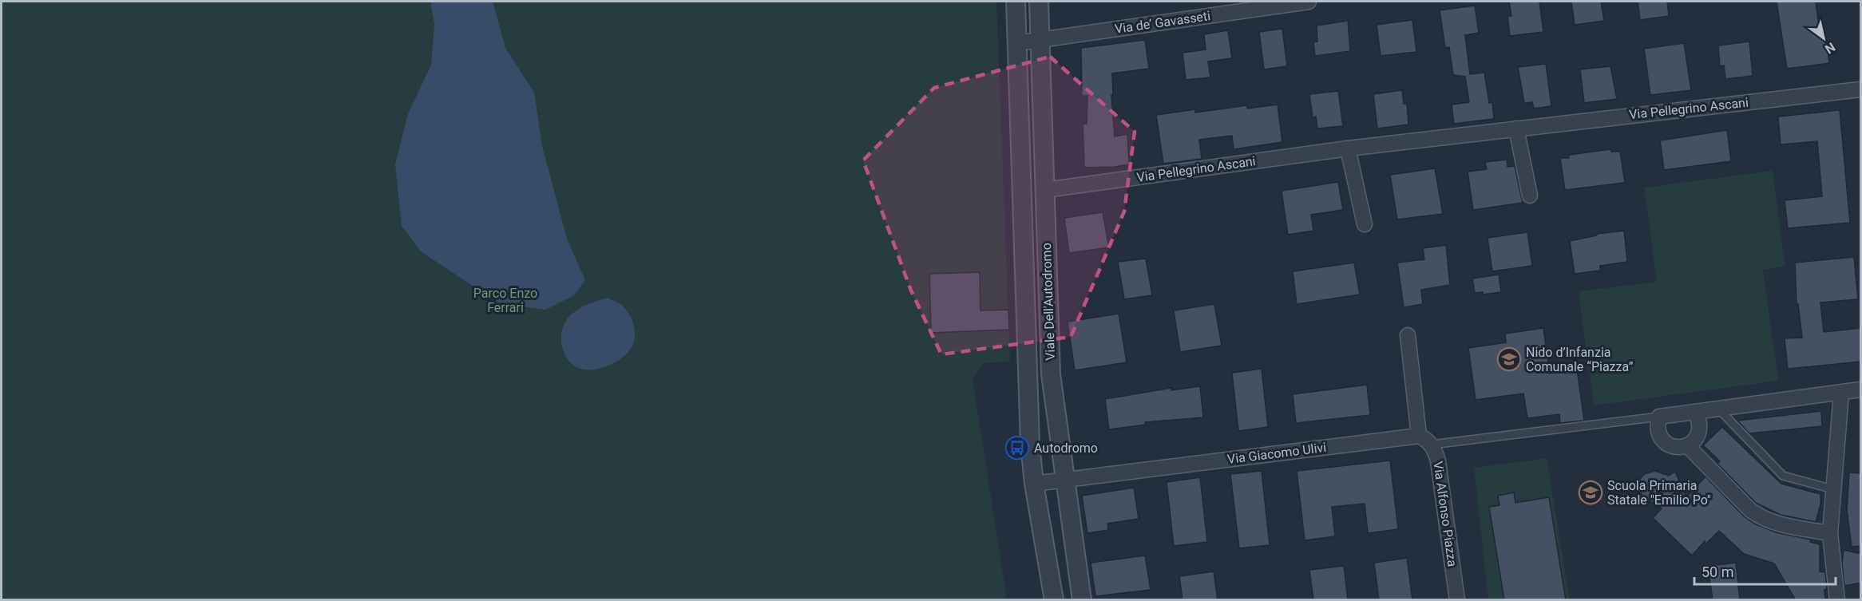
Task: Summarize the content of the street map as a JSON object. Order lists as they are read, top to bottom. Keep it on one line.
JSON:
{"streets":{"street":["Via de’ Gavasseti","Via Pellegrino Ascani","Viale Dell'Autodromo","Via Giacomo Ulivi","Via Alfonso Piazza"]},"crossings":[["Via de’ Gavasseti","Viale Dell'Autodromo"],["Via Pellegrino Ascani","Viale Dell'Autodromo"],["Viale Dell'Autodromo","Via Giacomo Ulivi"],["Via Giacomo Ulivi","Via Alfonso Piazza"]],"parks":["Parco Enzo Ferrari"],"places":{"school or university":["Nido d’Infanzia Comunale “Piazza”","Scuola Primaria Statale \"Emilio Po\""],"bus stop":["Autodromo"]},"scale_bar":"50 m","north":"bottom right"}
